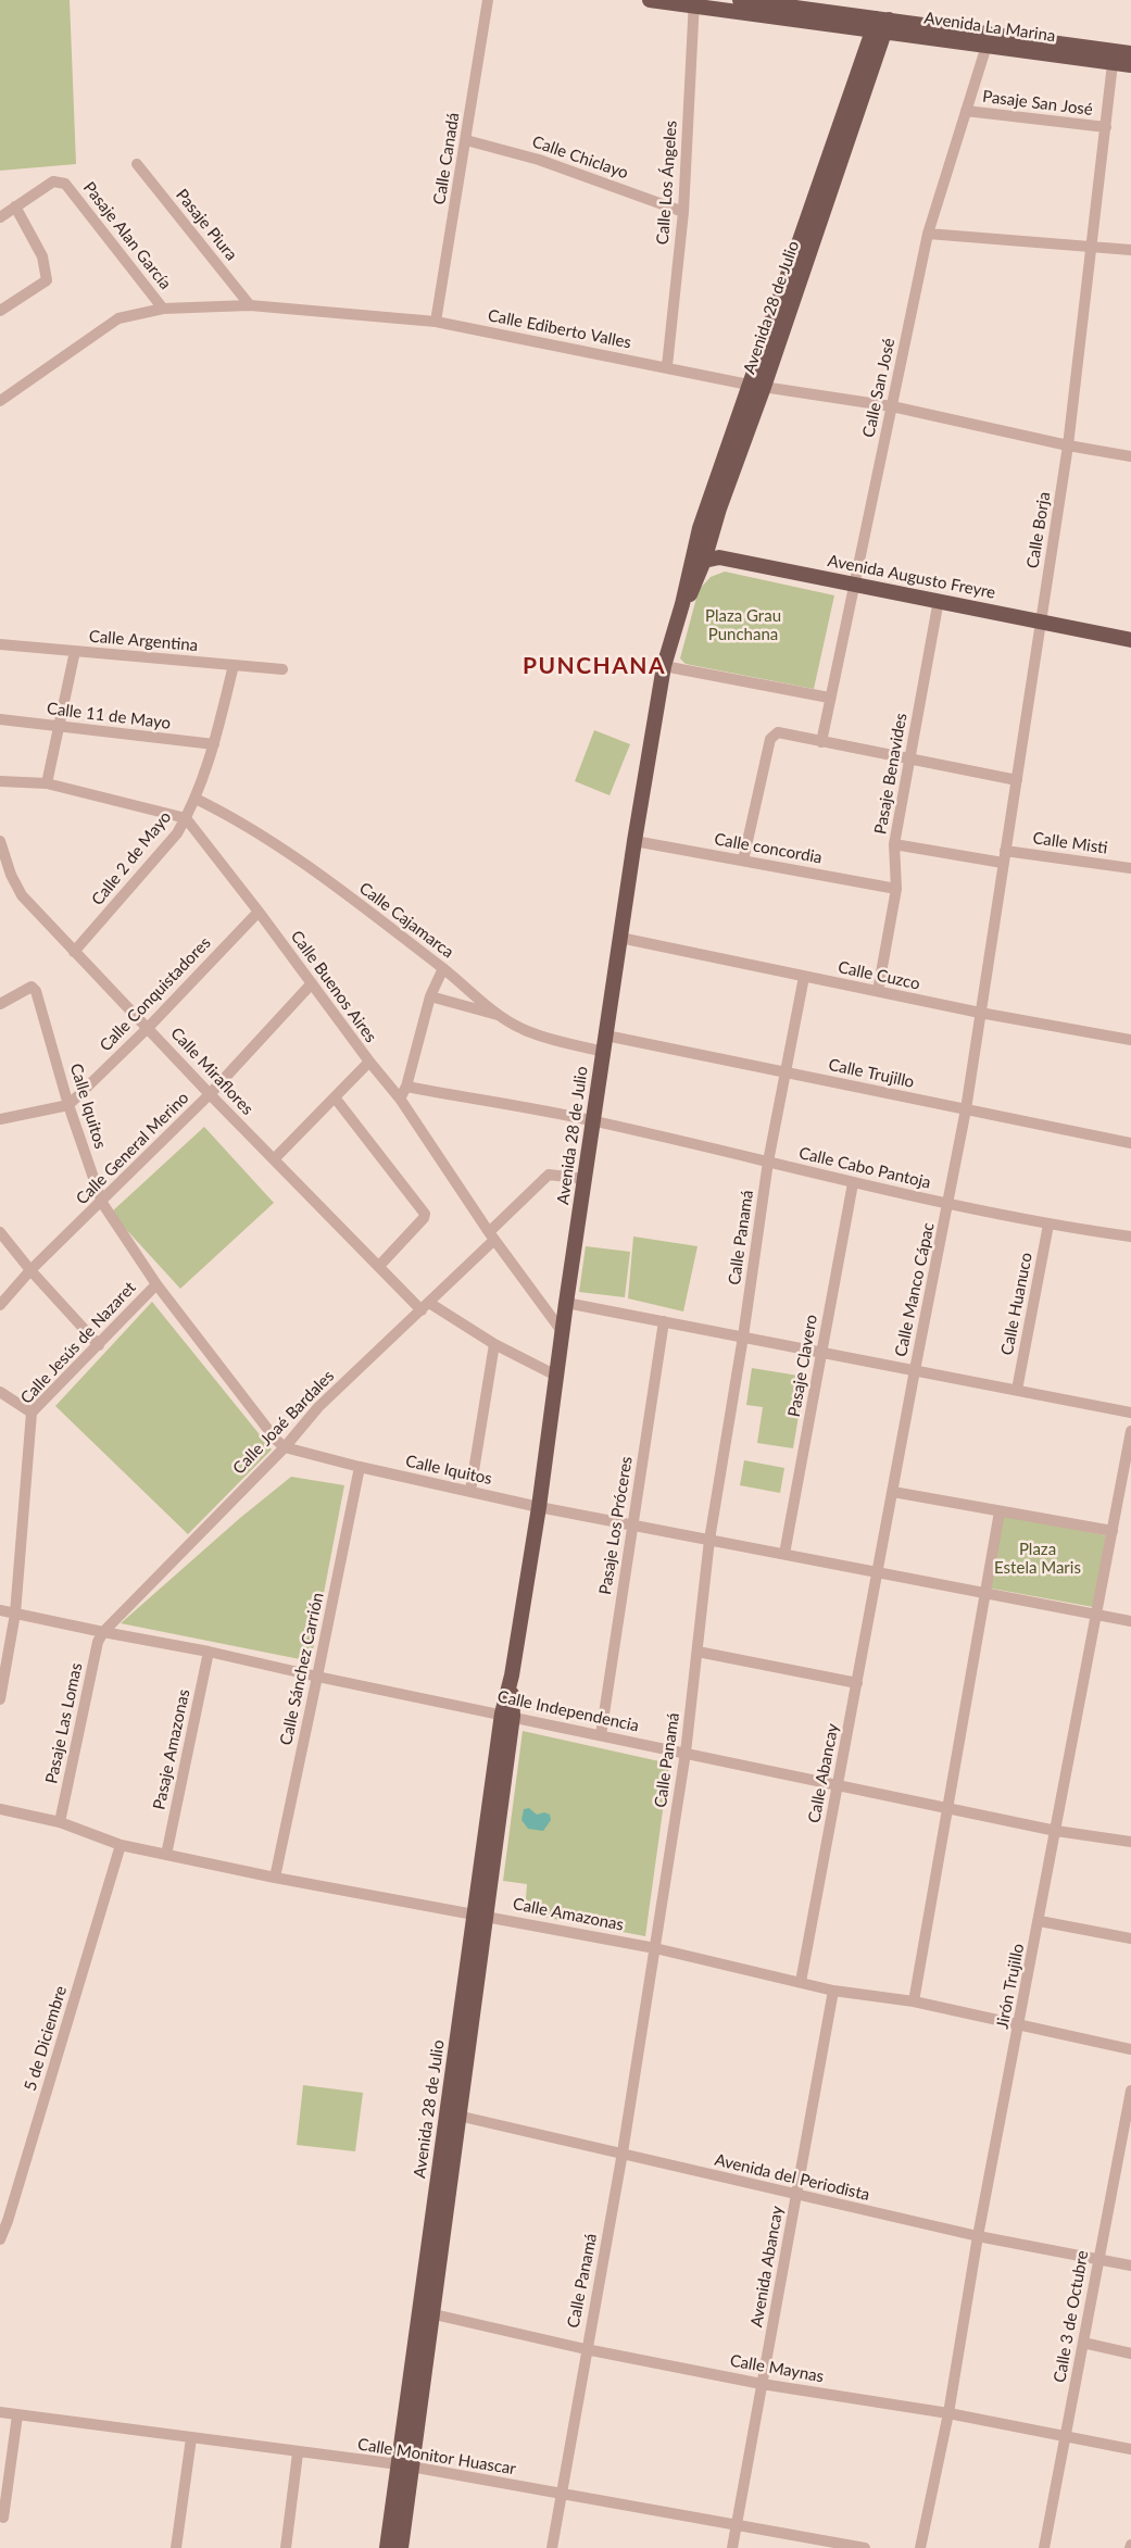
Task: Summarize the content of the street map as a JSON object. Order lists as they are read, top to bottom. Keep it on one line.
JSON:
{"streets":{"main road":["Avenida La Marina","Avenida 28 de Julio","Avenida Augusto Freyre"],"street":["Pasaje San José","Calle Chiclayo","Calle Canadá","Calle Los Ángeles","Pasaje Piura","Pasaje Alan García","Calle Ediberto Valles","Calle San José","Calle Borja","Calle Argentina","Calle 11 de Mayo","Pasaje Benavides","Calle Misti","Calle concordia","Calle 2 de Mayo","Calle Cajamarca","Calle Cuzco","Calle Buenos Aires","Calle Conquistadores","Calle Miraflores","Calle Trujillo","Calle Iquitos","Calle General Merino","Calle Cabo Pantoja","Calle Panamá","Calle Manco Cápac","Calle Huanuco","Calle Jesús de Nazaret","Pasaje Clavero","Calle Joaé Bardales","Pasaje Los Próceres","Calle Sánchez Carrión","Calle Independencia","Pasaje Las Lomas","Pasaje Amazonas","Calle Abancay","Calle Amazonas","Jirón Trujillo","5 de Diciembre","Avenida del Periodista","Avenida Abancay","Calle 3 de Octubre","Calle Maynas","Calle Monitor Huascar"]},"crossings":[["Avenida La Marina","Calle Los Ángeles"],["Avenida La Marina","Avenida 28 de Julio"],["Avenida La Marina","Calle San José"],["Avenida La Marina","Calle Borja"],["Pasaje San José","Calle San José"],["Pasaje San José","Calle Borja"],["Calle Chiclayo","Calle Canadá"],["Calle Chiclayo","Calle Los Ángeles"],["Calle Canadá","Calle Ediberto Valles"],["Calle Los Ángeles","Calle Ediberto Valles"],["Pasaje Piura","Calle Ediberto Valles"],["Pasaje Alan García","Calle Ediberto Valles"],["Avenida 28 de Julio","Calle Ediberto Valles"],["Avenida 28 de Julio","Avenida Augusto Freyre"],["Avenida 28 de Julio","Calle concordia"],["Avenida 28 de Julio","Calle Cajamarca"],["Avenida 28 de Julio","Calle Cuzco"],["Avenida 28 de Julio","Calle Buenos Aires"],["Avenida 28 de Julio","Calle Miraflores"],["Avenida 28 de Julio","Calle Trujillo"],["Avenida 28 de Julio","Calle Iquitos"],["Avenida 28 de Julio","Calle Cabo Pantoja"],["Avenida 28 de Julio","Calle Joaé Bardales"],["Avenida 28 de Julio","Calle Independencia"],["Avenida 28 de Julio","Calle Amazonas"],["Avenida 28 de Julio","Avenida del Periodista"],["Avenida 28 de Julio","Calle Maynas"],["Avenida 28 de Julio","Calle Monitor Huascar"],["Calle Ediberto Valles","Calle San José"],["Calle Ediberto Valles","Calle Borja"],["Calle San José","Avenida Augusto Freyre"],["Calle Borja","Avenida Augusto Freyre"],["Calle Borja","Calle Misti"],["Calle Borja","Calle Cuzco"],["Calle Borja","Calle Manco Cápac"],["Avenida Augusto Freyre","Pasaje Benavides"],["Calle Argentina","Calle 2 de Mayo"],["Calle 11 de Mayo","Calle 2 de Mayo"],["Pasaje Benavides","Calle Misti"],["Pasaje Benavides","Calle concordia"],["Pasaje Benavides","Calle Cuzco"],["Calle 2 de Mayo","Calle Cajamarca"],["Calle 2 de Mayo","Calle Buenos Aires"],["Calle 2 de Mayo","Calle Miraflores"],["Calle Cuzco","Calle Panamá"],["Calle Cuzco","Calle Manco Cápac"],["Calle Buenos Aires","Calle Conquistadores"],["Calle Buenos Aires","Calle General Merino"],["Calle Buenos Aires","Calle Joaé Bardales"],["Calle Conquistadores","Calle Miraflores"],["Calle Conquistadores","Calle Iquitos"],["Calle Miraflores","Calle General Merino"],["Calle Miraflores","Calle Joaé Bardales"],["Calle Trujillo","Calle Panamá"],["Calle Trujillo","Calle Manco Cápac"],["Calle Iquitos","Calle General Merino"],["Calle Iquitos","Calle Panamá"],["Calle Iquitos","Calle Manco Cápac"],["Calle Iquitos","Calle Jesús de Nazaret"],["Calle Iquitos","Pasaje Clavero"],["Calle Iquitos","Calle Joaé Bardales"],["Calle Iquitos","Pasaje Los Próceres"],["Calle Iquitos","Calle Sánchez Carrión"],["Calle Iquitos","Calle Abancay"],["Calle Iquitos","Jirón Trujillo"],["Calle Cabo Pantoja","Calle Panamá"],["Calle Cabo Pantoja","Calle Manco Cápac"],["Calle Cabo Pantoja","Calle Huanuco"],["Calle Cabo Pantoja","Pasaje Clavero"],["Calle Panamá","Calle Independencia"],["Calle Panamá","Calle Amazonas"],["Calle Panamá","Avenida del Periodista"],["Calle Panamá","Calle Maynas"],["Calle Panamá","Calle Monitor Huascar"],["Calle Manco Cápac","Calle Abancay"],["Calle Jesús de Nazaret","Calle Independencia"],["Calle Joaé Bardales","Calle Independencia"],["Calle Joaé Bardales","Pasaje Las Lomas"],["Pasaje Los Próceres","Calle Independencia"],["Calle Sánchez Carrión","Calle Independencia"],["Calle Sánchez Carrión","Calle Amazonas"],["Calle Independencia","Pasaje Las Lomas"],["Calle Independencia","Pasaje Amazonas"],["Calle Independencia","Calle Abancay"],["Calle Independencia","Jirón Trujillo"],["Pasaje Las Lomas","Calle Amazonas"],["Pasaje Amazonas","Calle Amazonas"],["Calle Abancay","Calle Amazonas"],["Calle Amazonas","Jirón Trujillo"],["Calle Amazonas","5 de Diciembre"],["Calle Amazonas","Avenida Abancay"],["Jirón Trujillo","Avenida del Periodista"],["Jirón Trujillo","Calle Maynas"],["Avenida del Periodista","Avenida Abancay"],["Avenida del Periodista","Calle 3 de Octubre"],["Avenida Abancay","Calle Maynas"],["Avenida Abancay","Calle Monitor Huascar"],["Calle 3 de Octubre","Calle Maynas"]],"districts":["PUNCHANA"],"parks":["Plaza Grau Punchana","Plaza Estela Maris"]}
